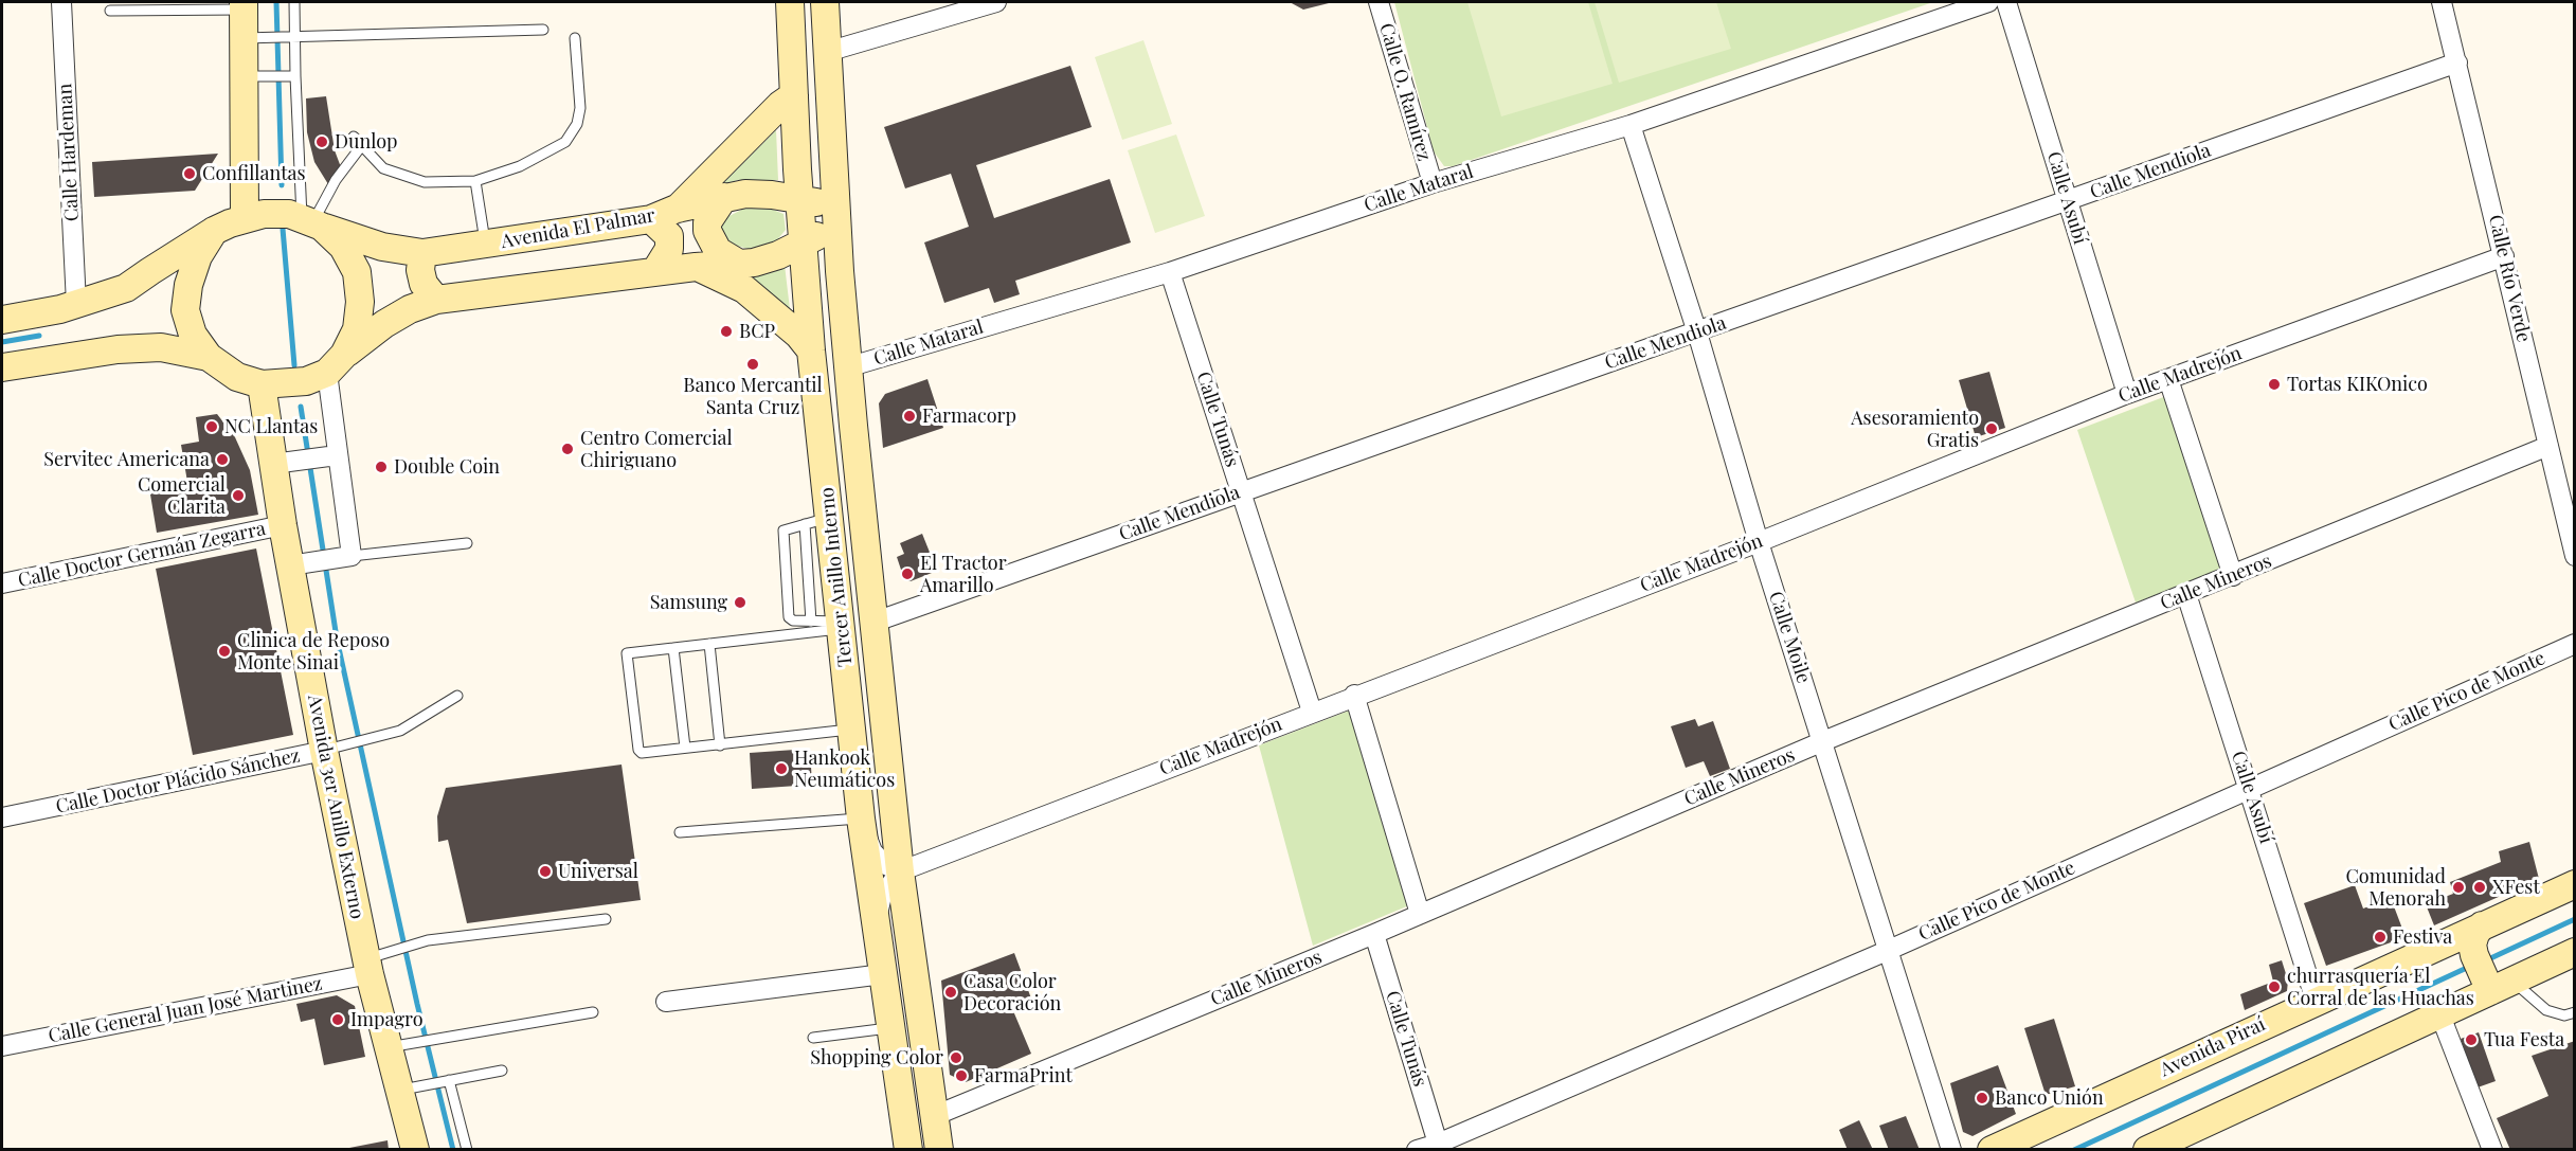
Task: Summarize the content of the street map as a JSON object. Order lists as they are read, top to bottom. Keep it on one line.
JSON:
{"streets":{"main road":["Avenida El Palmar","Tercer Anillo Interno","Avenida 3er Anillo Externo","Avenida Piraí"],"street":["Calle O. Ramírez","Calle Hardeman","Calle Mendiola","Calle Mataral","Calle Asubí","Calle Río Verde","Calle Madrejón","Calle Tunás","Calle Doctor Germán Zegarra","Calle Mineros","Calle Moile","Calle Pico de Monte","Calle Doctor Plácido Sánchez","Calle General Juan José Martinez"]},"crossings":[["Calle O. Ramírez","Calle Mataral"],["Calle Mendiola","Calle Asubí"],["Calle Mendiola","Calle Río Verde"],["Calle Mendiola","Calle Tunás"],["Calle Mendiola","Tercer Anillo Interno"],["Calle Mendiola","Calle Moile"],["Calle Mataral","Calle Tunás"],["Calle Mataral","Tercer Anillo Interno"],["Calle Mataral","Calle Moile"],["Calle Asubí","Calle Madrejón"],["Calle Asubí","Calle Mineros"],["Calle Asubí","Calle Pico de Monte"],["Calle Asubí","Avenida Piraí"],["Avenida El Palmar","Tercer Anillo Interno"],["Avenida El Palmar","Avenida 3er Anillo Externo"],["Calle Río Verde","Calle Madrejón"],["Calle Río Verde","Calle Mineros"],["Calle Madrejón","Calle Tunás"],["Calle Madrejón","Tercer Anillo Interno"],["Calle Madrejón","Calle Moile"],["Calle Tunás","Calle Mineros"],["Calle Tunás","Calle Pico de Monte"],["Calle Doctor Germán Zegarra","Avenida 3er Anillo Externo"],["Tercer Anillo Interno","Calle Mineros"],["Calle Mineros","Calle Moile"],["Calle Moile","Calle Pico de Monte"],["Calle Doctor Plácido Sánchez","Avenida 3er Anillo Externo"],["Avenida 3er Anillo Externo","Calle General Juan José Martinez"]],"places":["Dunlop","Confillantas","BCP","Banco Mercantil Santa Cruz","Tortas KIKOnico","Farmacorp","NC Llantas","Asesoramiento Gratis","Centro Comercial Chiriguano","Servitec Americana","Double Coin","Comercial Clarita","El Tractor Amarillo","Samsung","Clinica de Reposo Monte Sinai","Hankook Neumáticos","Universal","Comunidad Menorah","XFest","Festiva","churrasquería El Corral de las Huachas","Casa Color Decoración","Impagro","Tua Festa","Shopping Color","FarmaPrint","Banco Unión"]}
